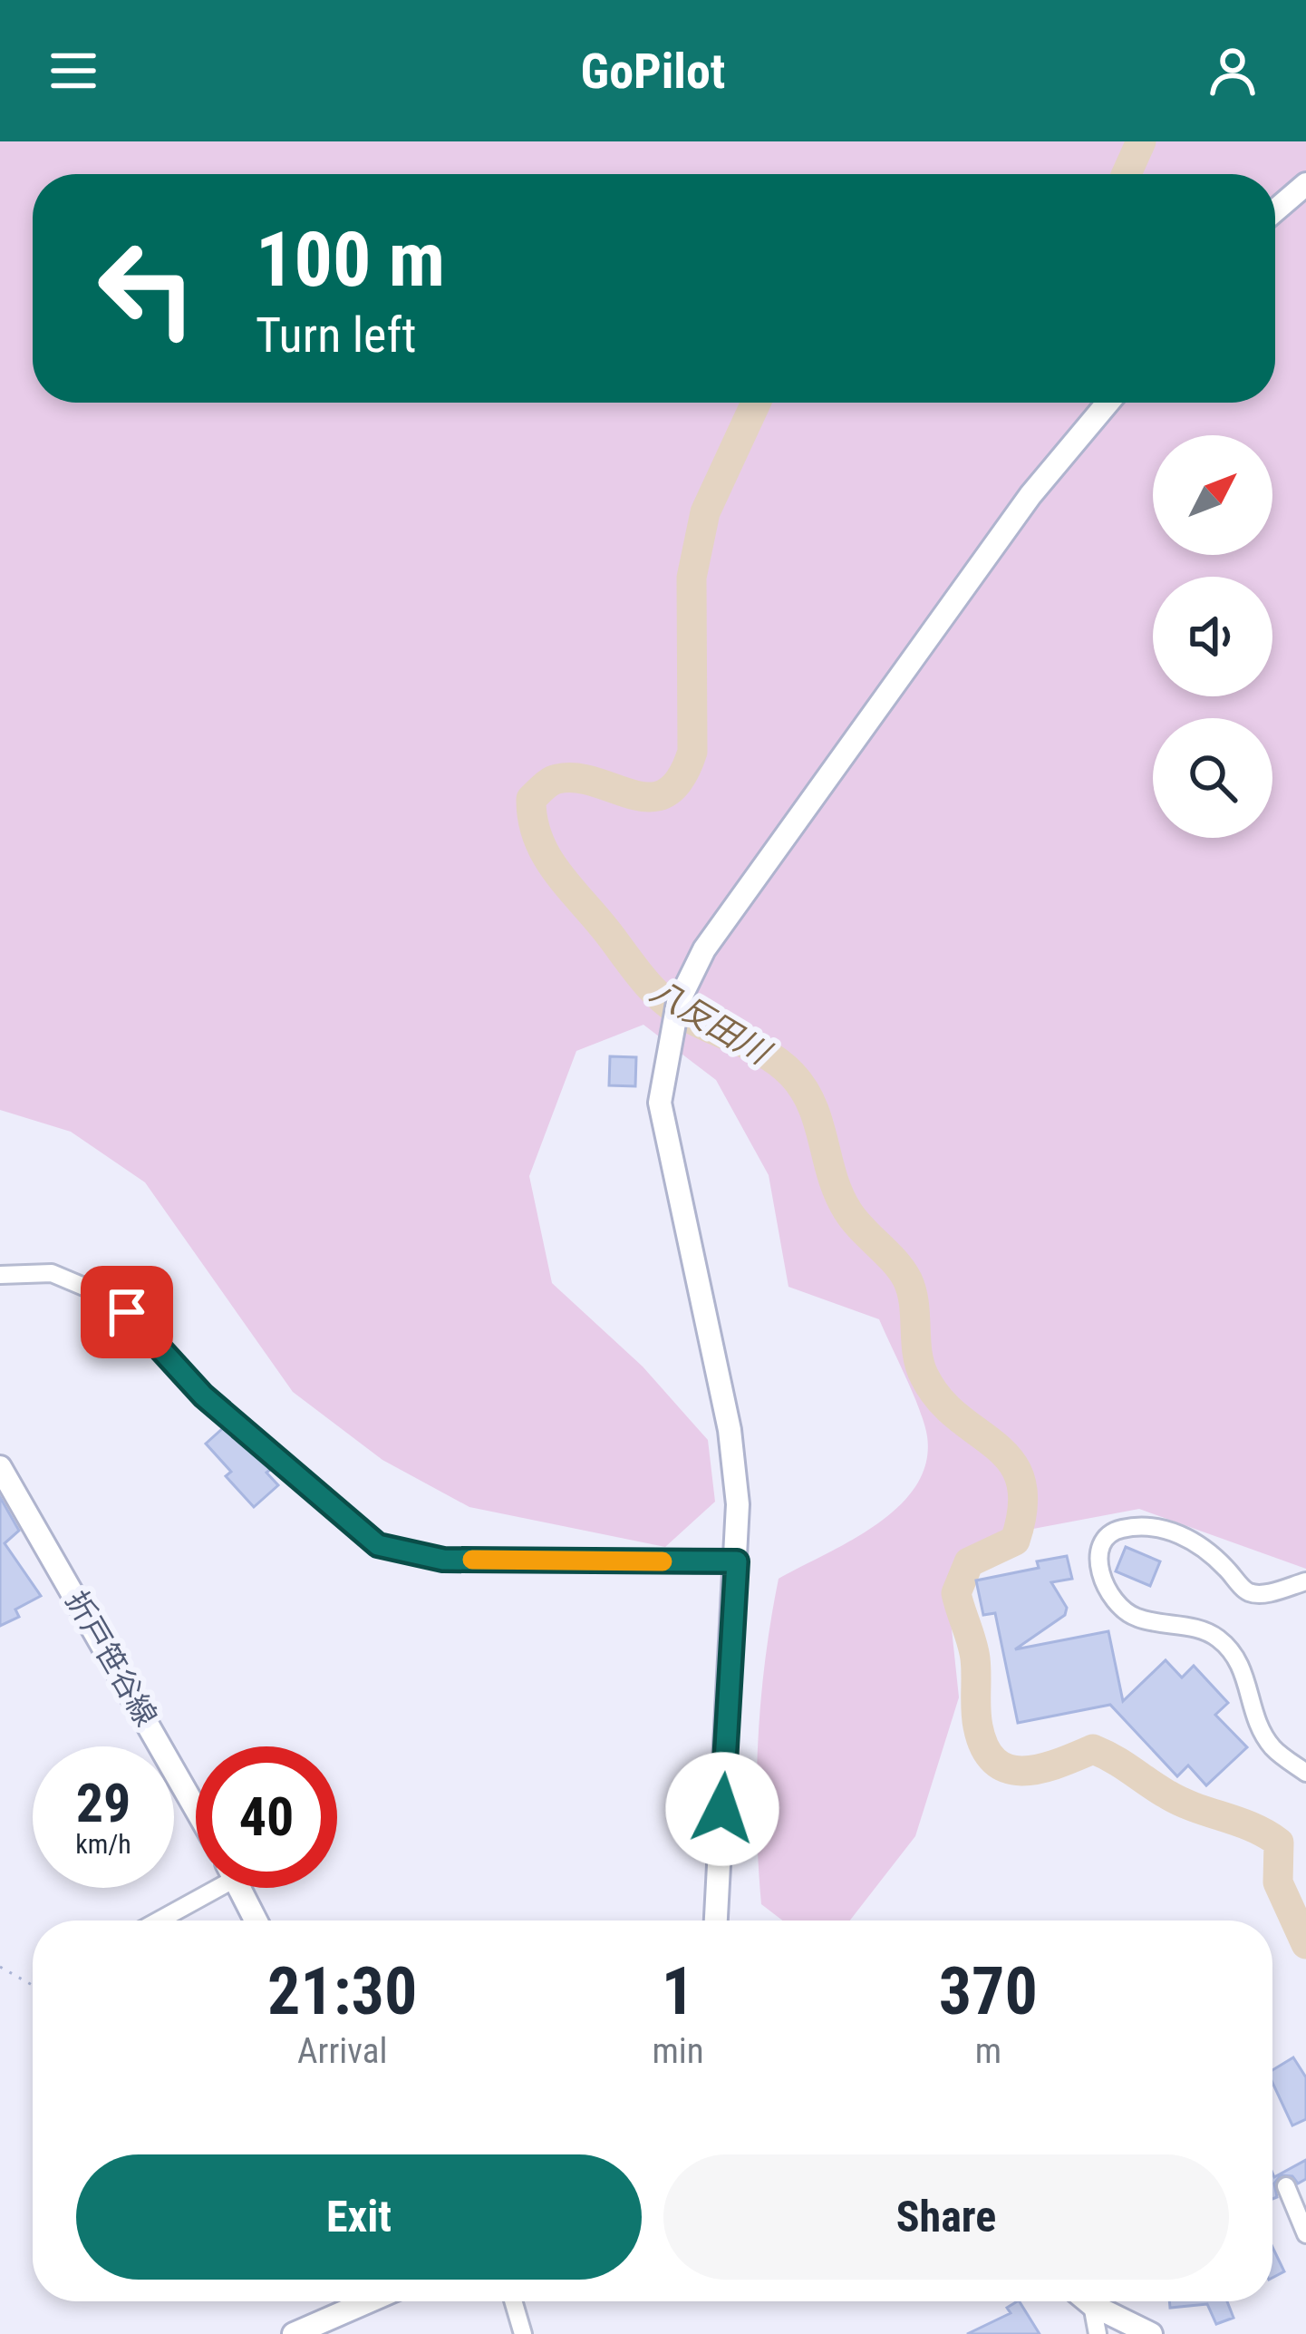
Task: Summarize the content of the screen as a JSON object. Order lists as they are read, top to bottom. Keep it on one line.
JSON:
{"streets":{"street":["折戸笹谷線"]},"water":["八反田川"],"north":"top right","page":{"header":"GoPilot","turn":["100 m","Turn left"],"speed":"29 km/h","limit":"40","eta":["21:30","Arrival","1","min","370","m"],"buttons":["Exit","Share"]}}
